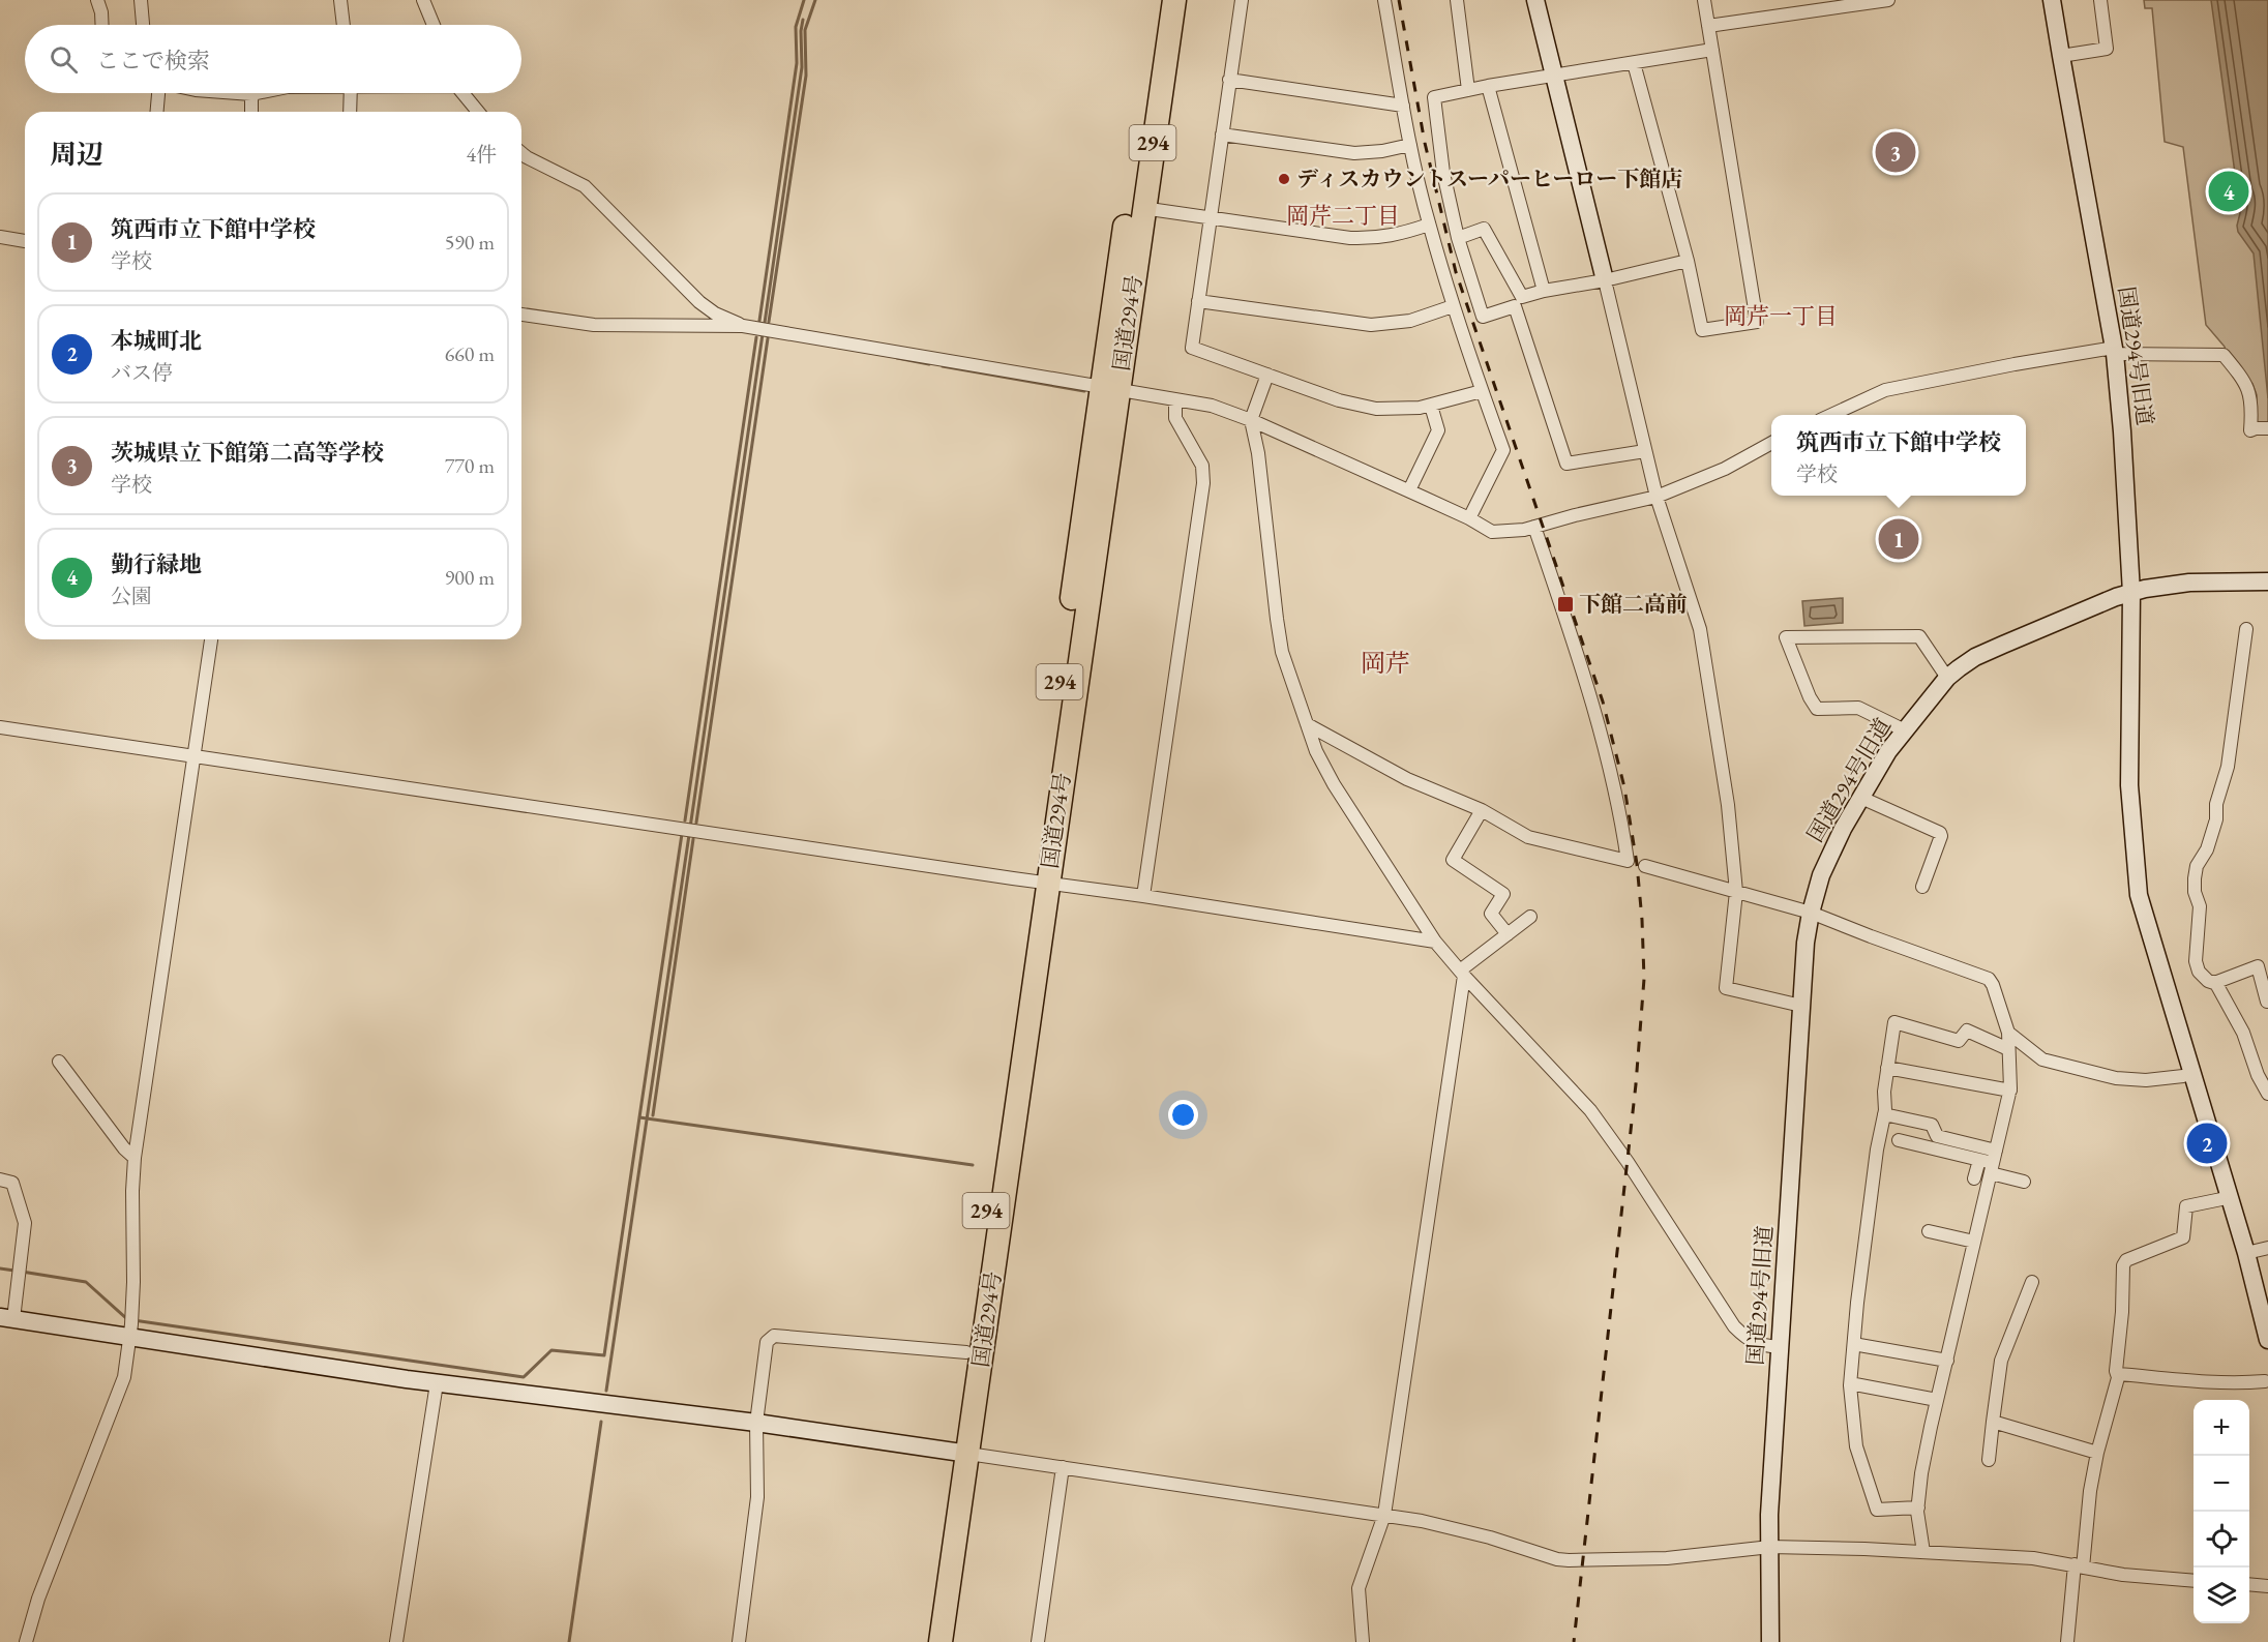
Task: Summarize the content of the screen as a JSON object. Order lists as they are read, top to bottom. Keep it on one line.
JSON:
{"streets":{"highway":["294","国道294号"],"street":["国道294号旧道"]},"districts":["岡芹二丁目","岡芹一丁目","岡芹"],"places":{"other":["ディスカウントスーパーヒーロー下館店"],"transit":["下館二高前"]},"page":{"search":"ここで検索","heading":["周辺","4件"],"pins":["3","4","1","2"],"list":[{"mark":"1","name":"筑西市立下館中学校","note":"学校","value":"590 m"},{"mark":"2","name":"本城町北","note":"バス停","value":"660 m"},{"mark":"3","name":"茨城県立下館第二高等学校","note":"学校","value":"770 m"},{"mark":"4","name":"勤行緑地","note":"公園","value":"900 m"}],"popup":["筑西市立下館中学校","学校"],"map_buttons":["+","−"]}}
